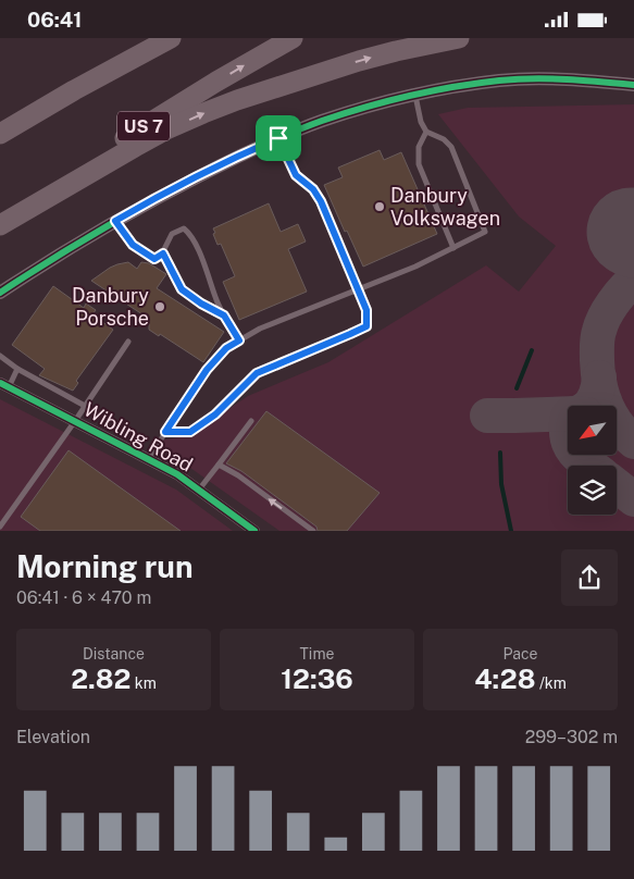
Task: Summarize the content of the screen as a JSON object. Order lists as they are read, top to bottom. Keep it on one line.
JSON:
{"streets":{"highway":["US 7"],"street":["Wibling Road"]},"places":["Danbury Volkswagen","Danbury Porsche"],"north":"bottom left","page":{"status":"06:41","heading":["Morning run","06:41 · 6 × 470 m"],"stats":[["Distance","2.82 km"],["Time","12:36"],["Pace","4:28 /km"]],"chart":["Elevation","299–302 m"]}}
